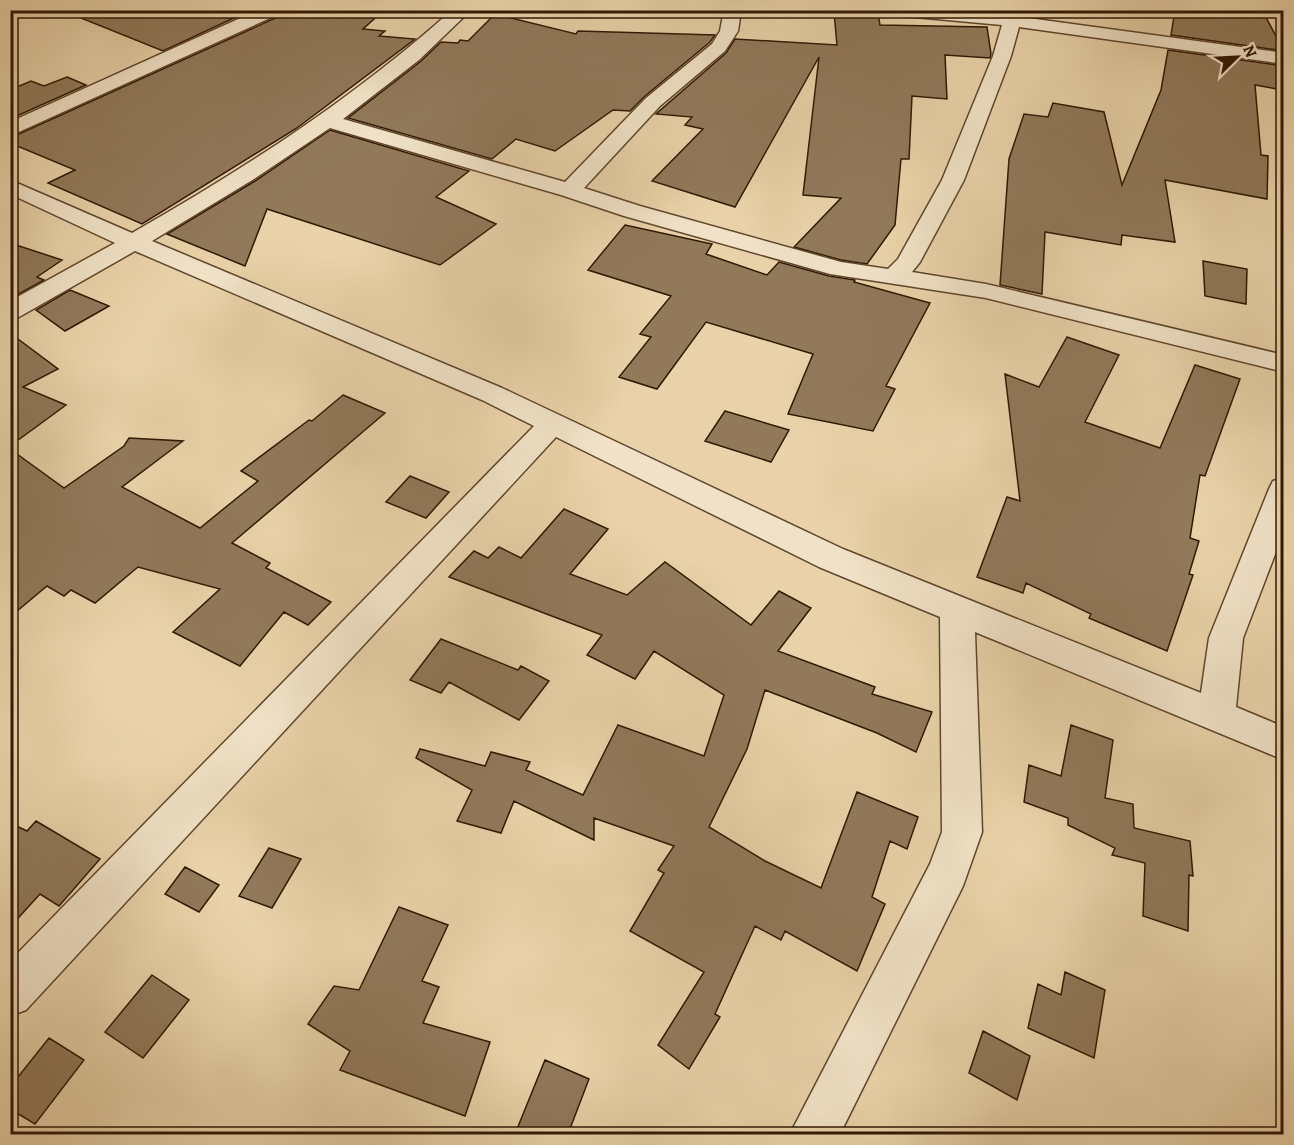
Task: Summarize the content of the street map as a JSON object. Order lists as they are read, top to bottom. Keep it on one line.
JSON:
{"north":"top right"}
